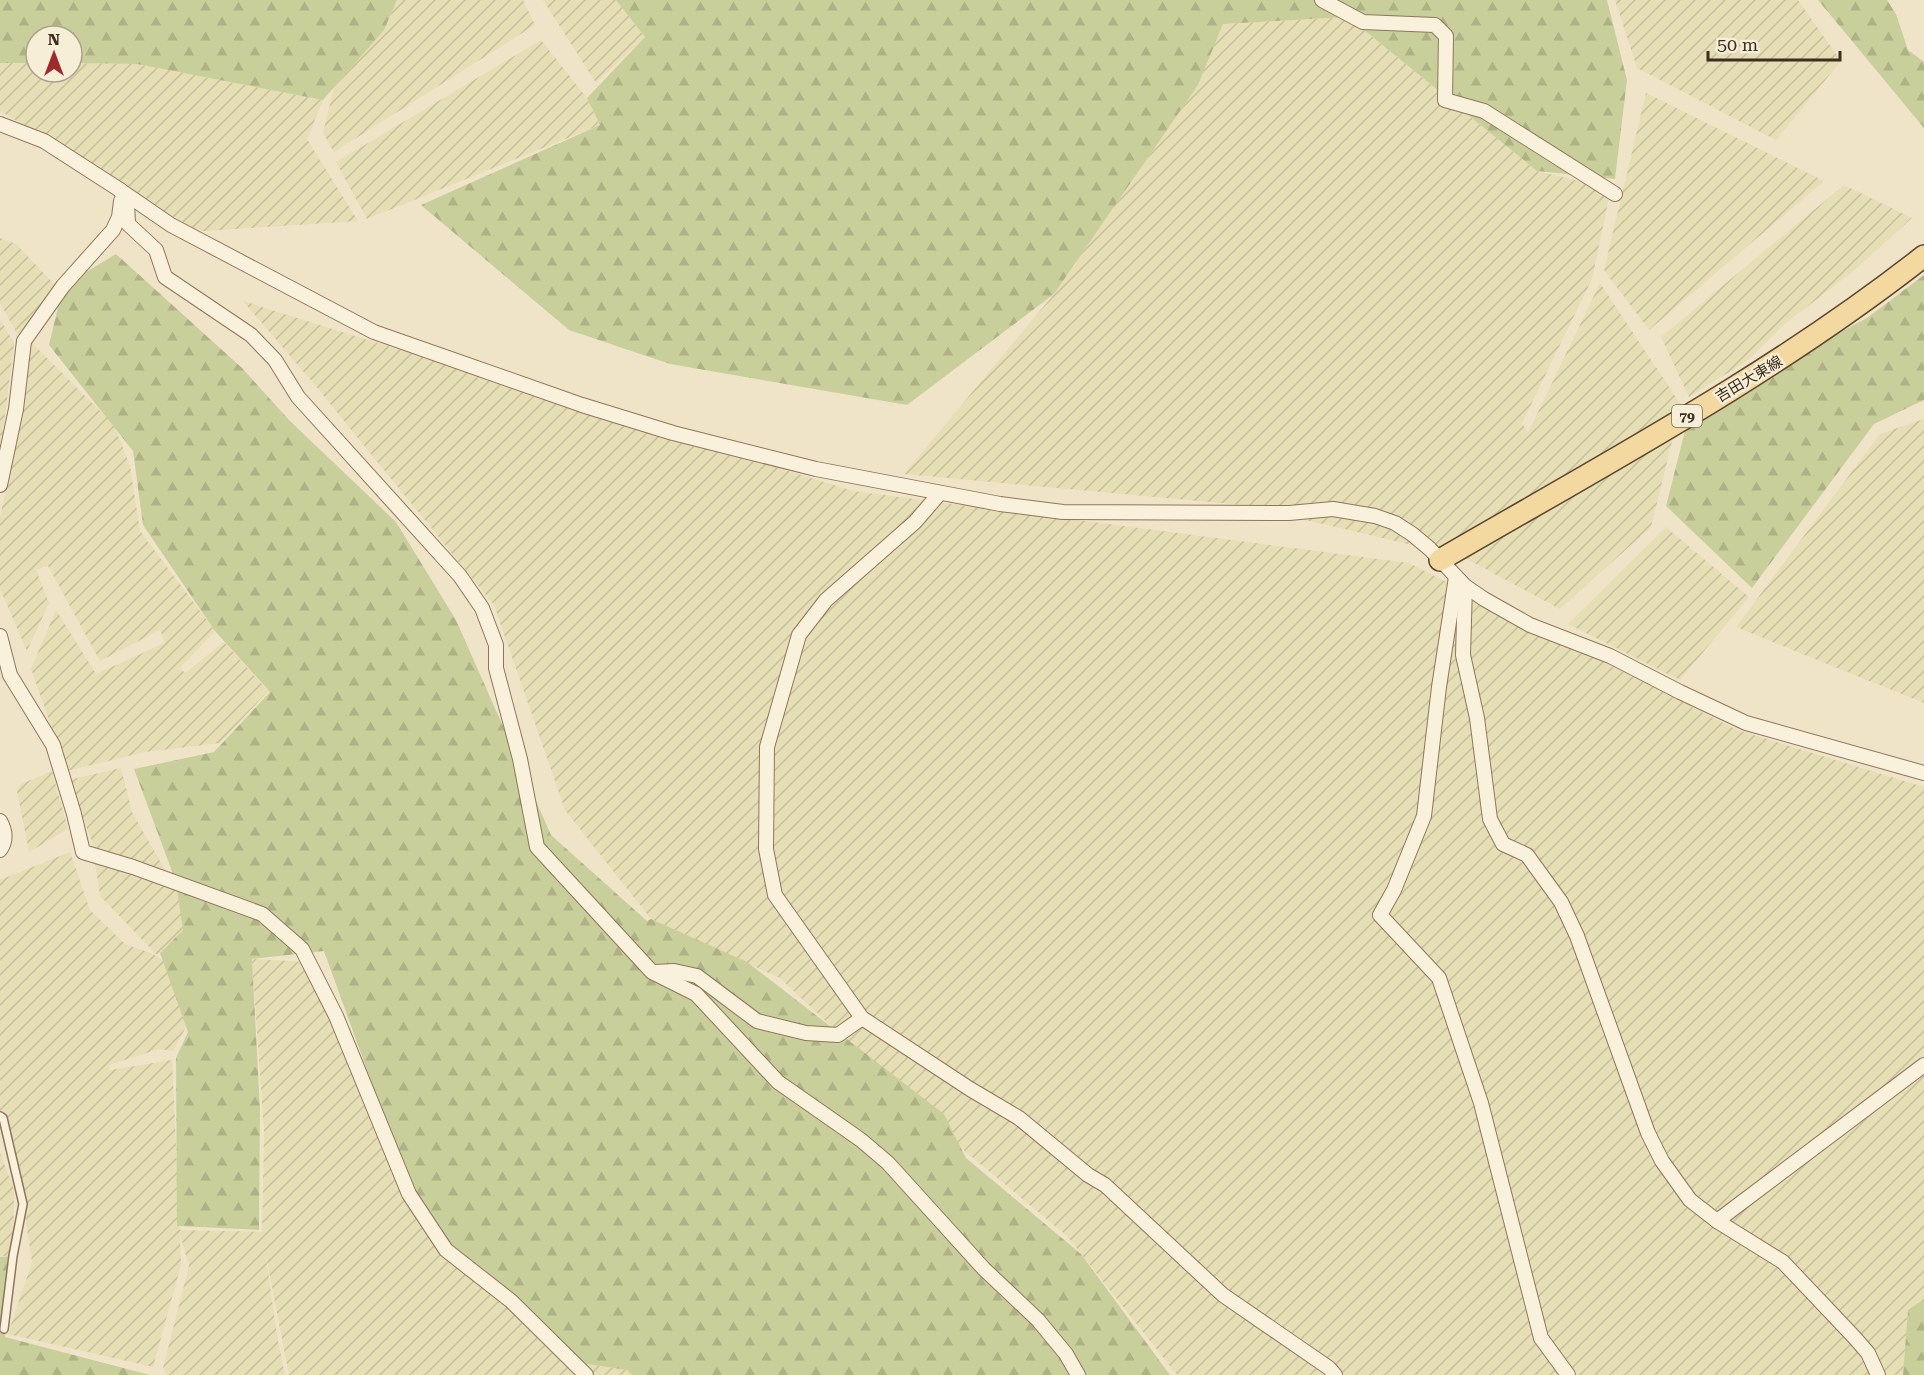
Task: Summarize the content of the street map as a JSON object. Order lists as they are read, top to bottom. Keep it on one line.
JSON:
{"streets":{"main road":["吉田大東線","79"]},"scale_bar":"50 m","north":"top"}
